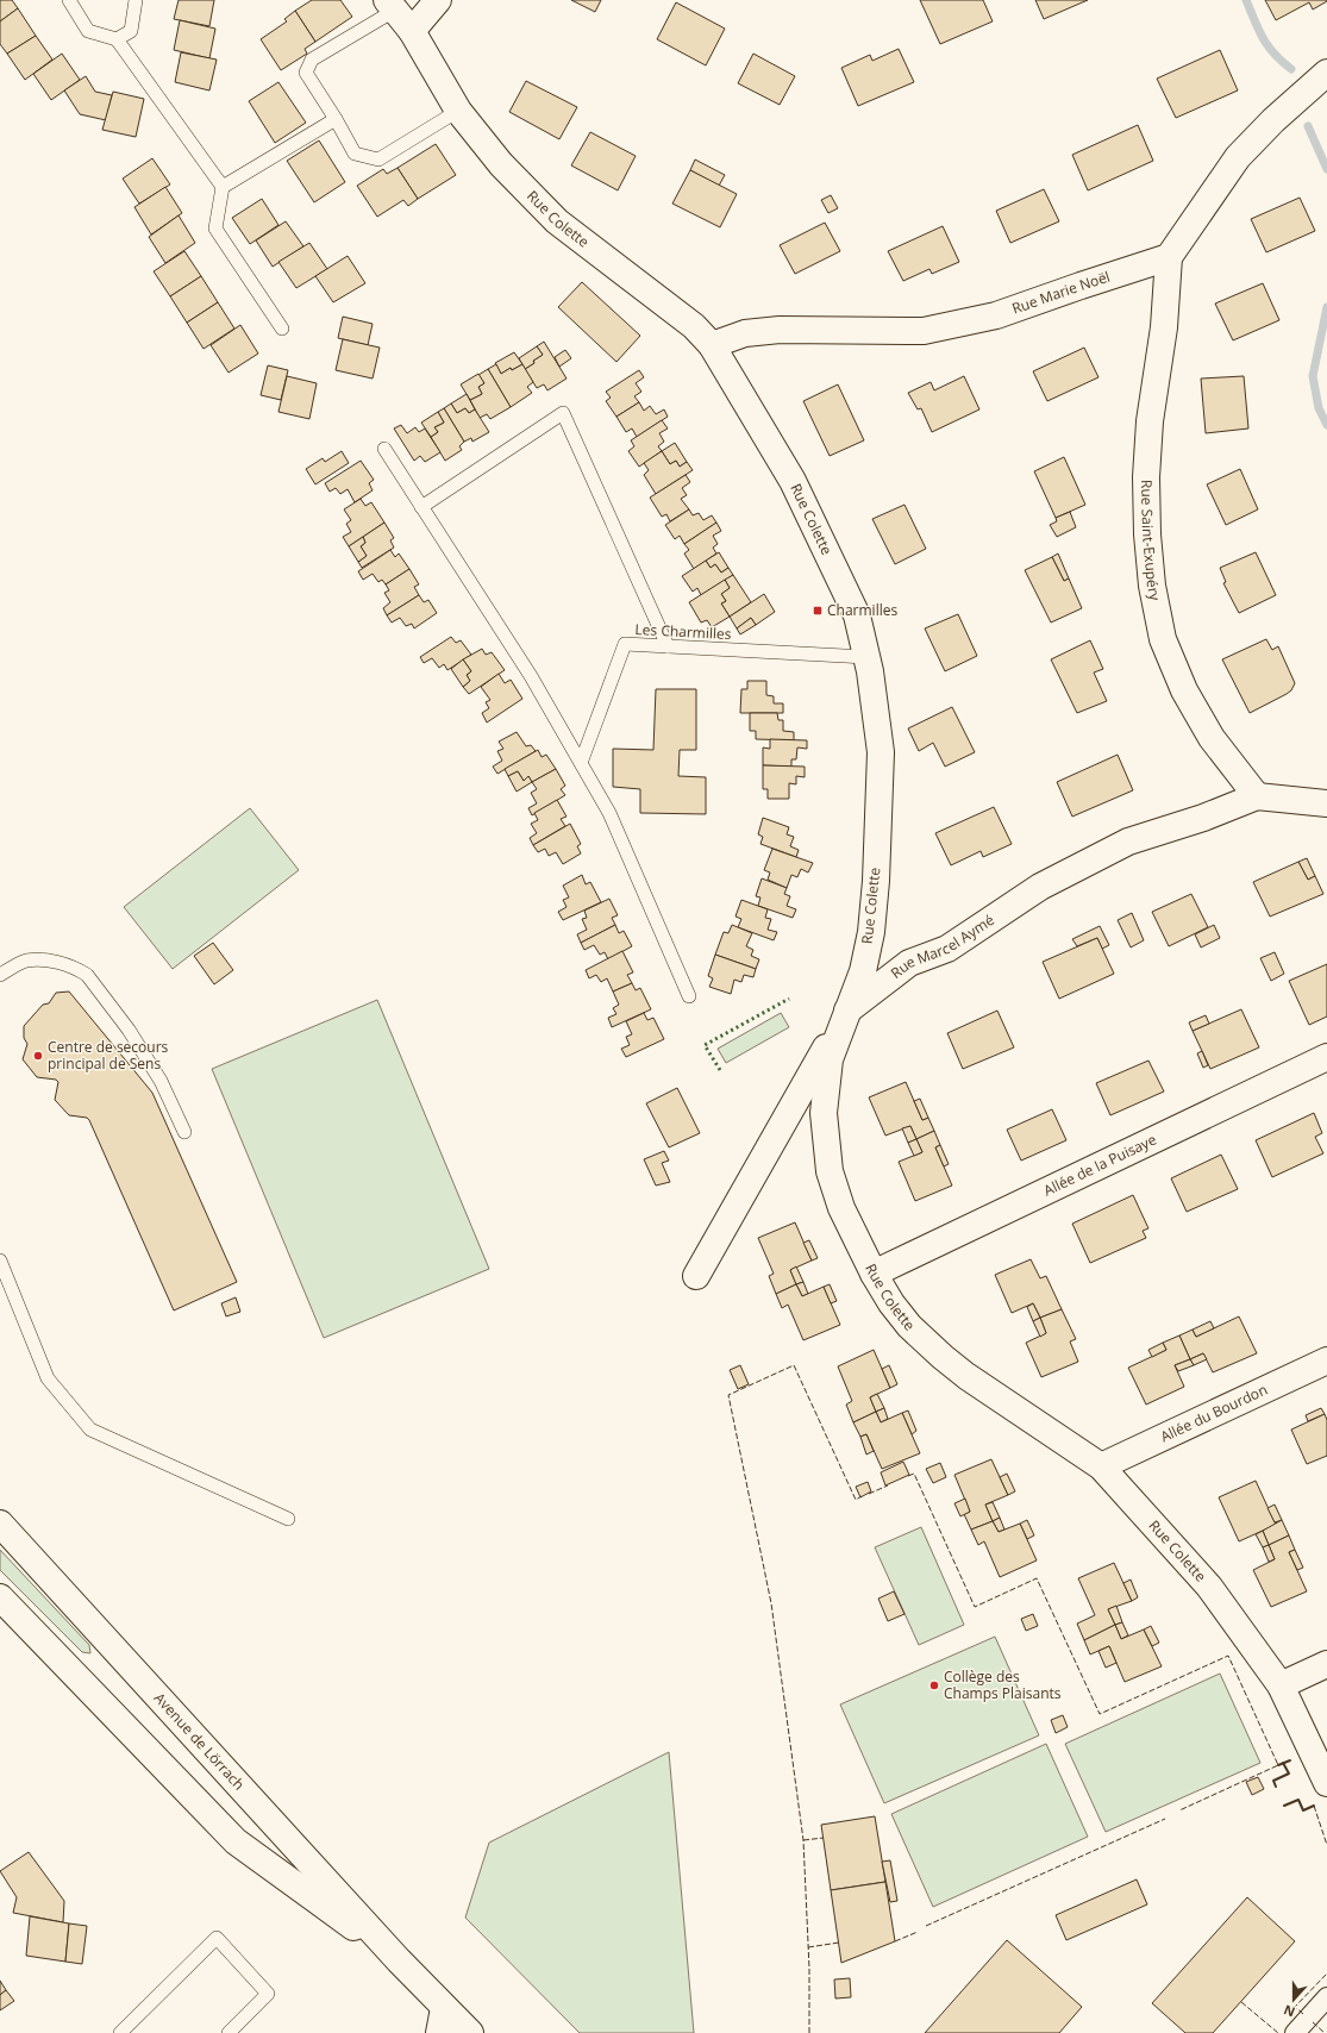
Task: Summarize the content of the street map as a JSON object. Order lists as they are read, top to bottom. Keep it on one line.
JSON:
{"streets":{"street":["Rue Colette","Rue Marie Noël","Rue Saint-Exupéry","Rue Marcel Aymé","Allée de la Puisaye","Allée du Bourdon","Avenue de Lörrach"],"lane":["Les Charmilles"]},"crossings":[["Rue Colette","Rue Marie Noël"],["Rue Colette","Les Charmilles"],["Rue Colette","Rue Marcel Aymé"],["Rue Colette","Allée de la Puisaye"],["Rue Colette","Allée du Bourdon"],["Rue Marie Noël","Rue Saint-Exupéry"],["Rue Saint-Exupéry","Rue Marcel Aymé"]],"places":{"transit":["Charmilles"],"other":["Centre de secours principal de Sens","Collège des Champs Plaisants"]},"north":"bottom"}
